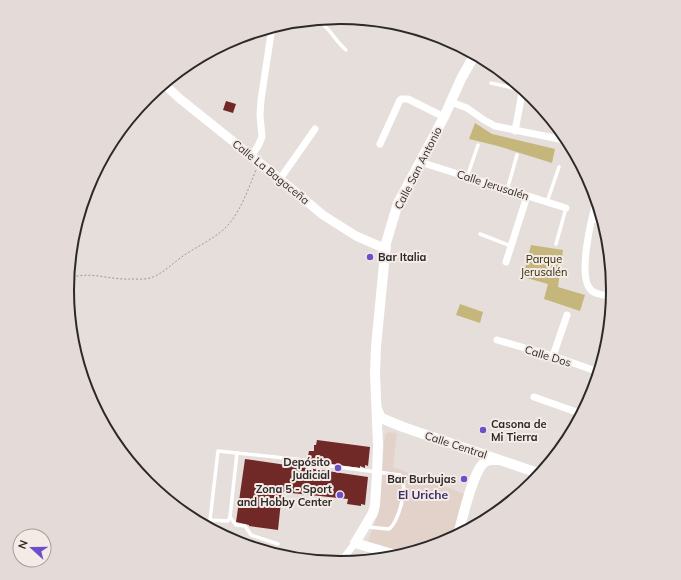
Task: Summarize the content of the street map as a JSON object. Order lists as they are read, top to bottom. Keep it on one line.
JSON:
{"streets":{"main road":["Calle San Antonio","Calle Central"],"street":["Calle La Bagaceña","Calle Jerusalén","Calle Dos"]},"crossings":[["Calle San Antonio","Calle La Bagaceña"],["Calle San Antonio","Calle Jerusalén"],["Calle San Antonio","Calle Central"]],"districts":["El Uriche"],"parks":["Parque Jerusalén"],"places":["Bar Italia","Casona de Mi Tierra","Depósito Judicial","Bar Burbujas","Zona 5 - Sport and Hobby Center"],"north":"left"}
